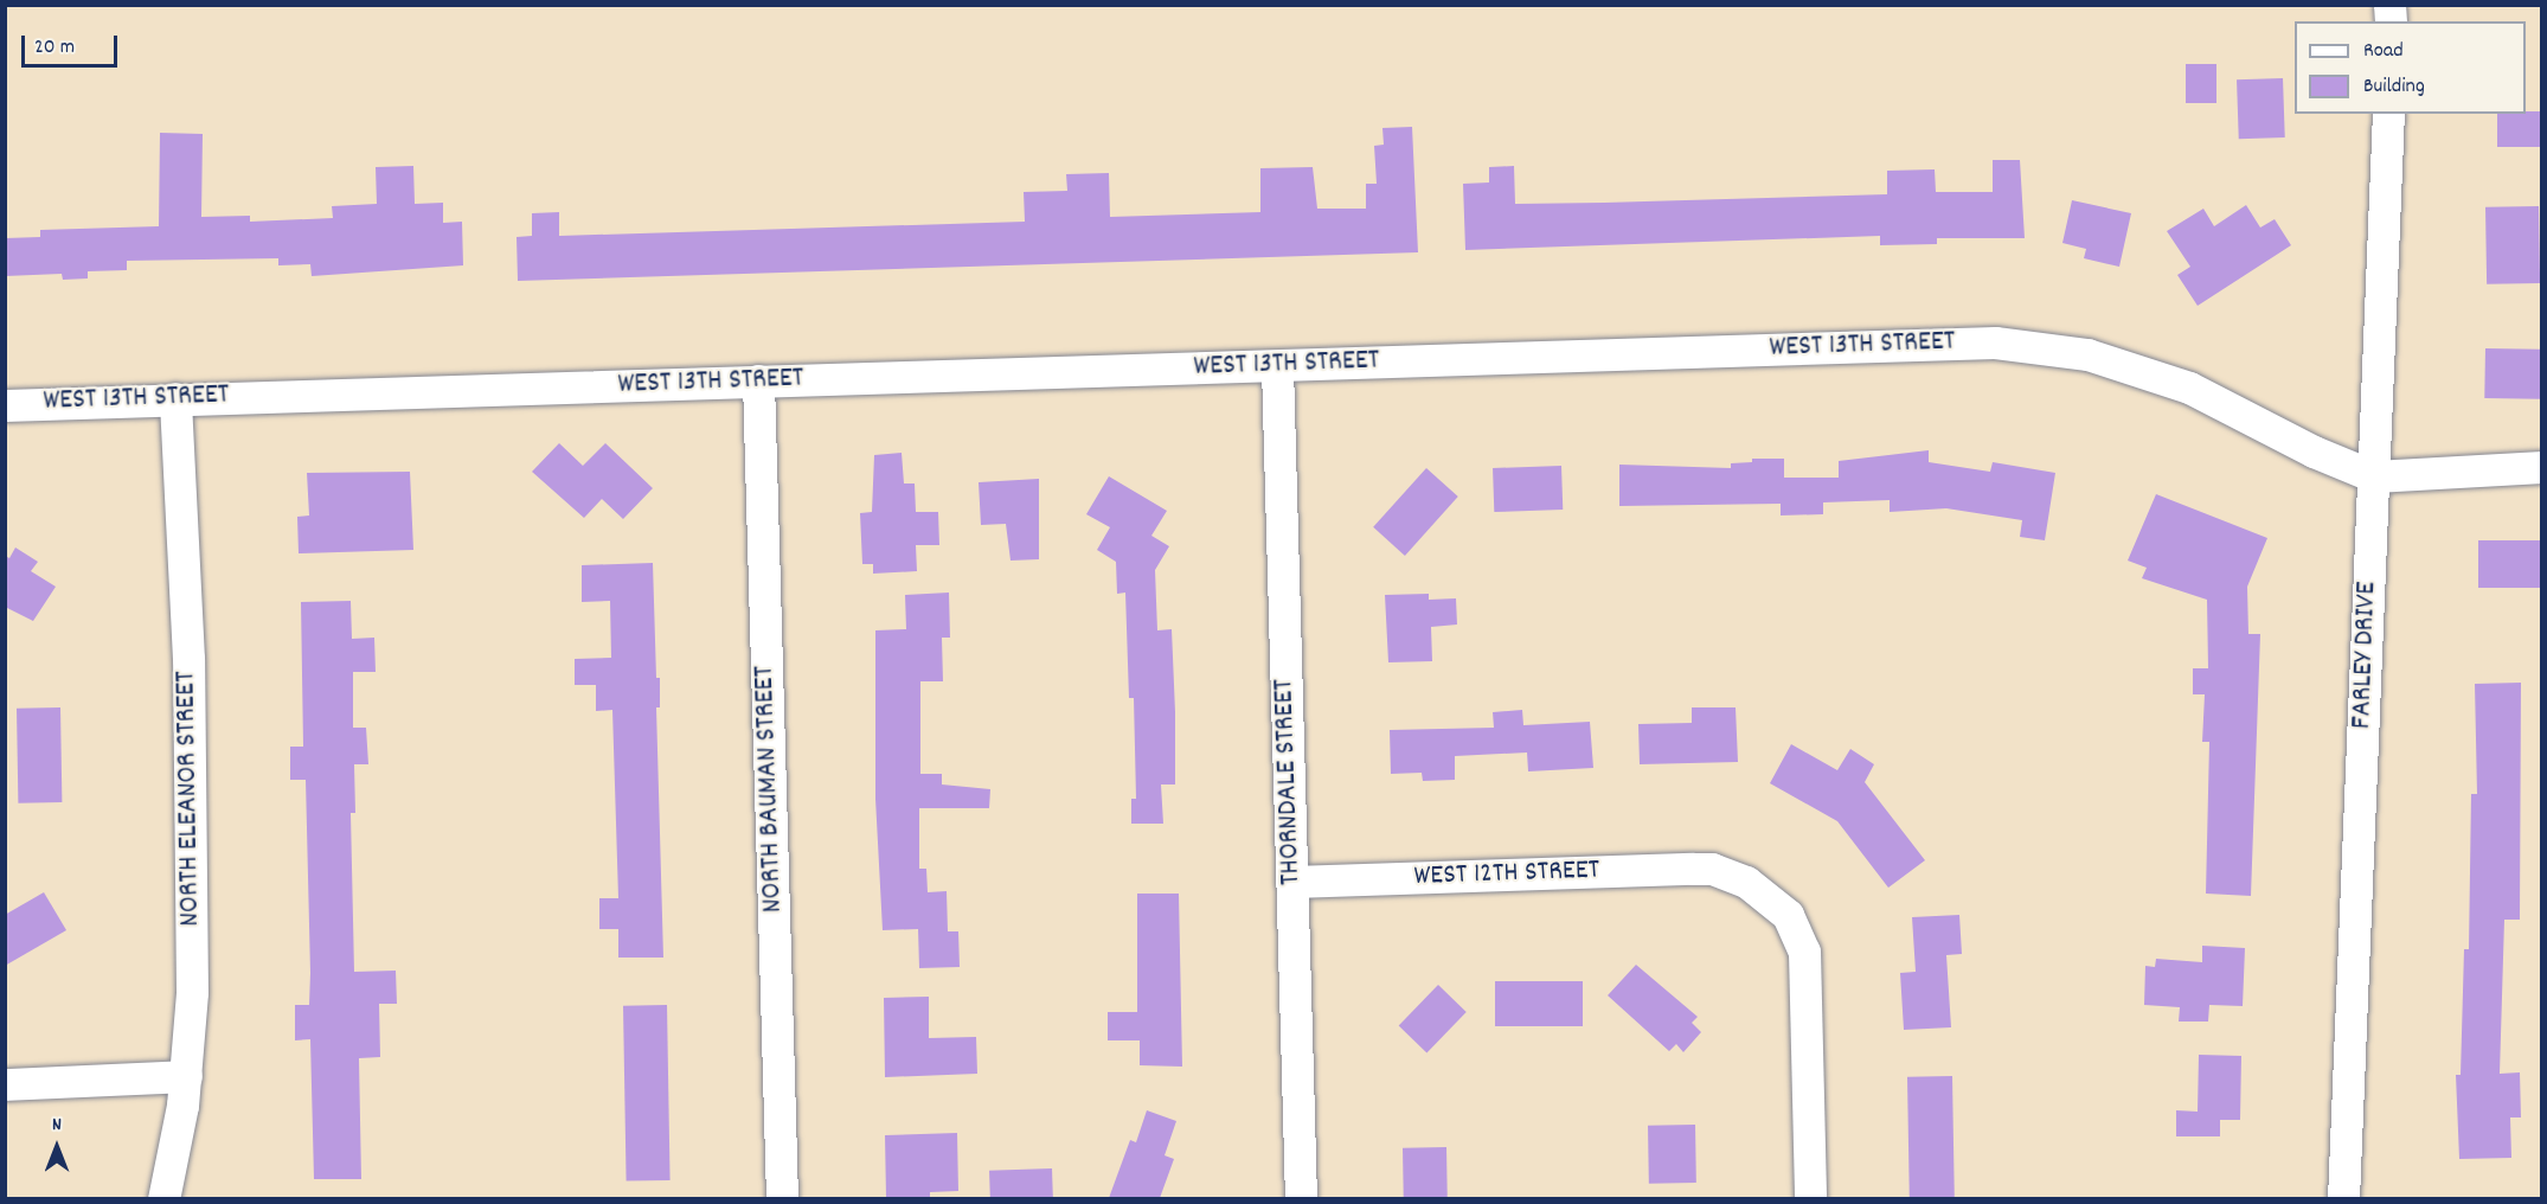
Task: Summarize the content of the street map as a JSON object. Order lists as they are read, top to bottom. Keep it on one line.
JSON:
{"streets":{"street":["WEST 13TH STREET","FARLEY DRIVE","THORNDALE STREET","NORTH BAUMAN STREET","NORTH ELEANOR STREET","WEST 12TH STREET"]},"crossings":[["WEST 13TH STREET","FARLEY DRIVE"],["WEST 13TH STREET","THORNDALE STREET"],["WEST 13TH STREET","NORTH BAUMAN STREET"],["WEST 13TH STREET","NORTH ELEANOR STREET"],["THORNDALE STREET","WEST 12TH STREET"]],"legend":["Road","Building"],"scale_bar":"20 m","north":"top"}
